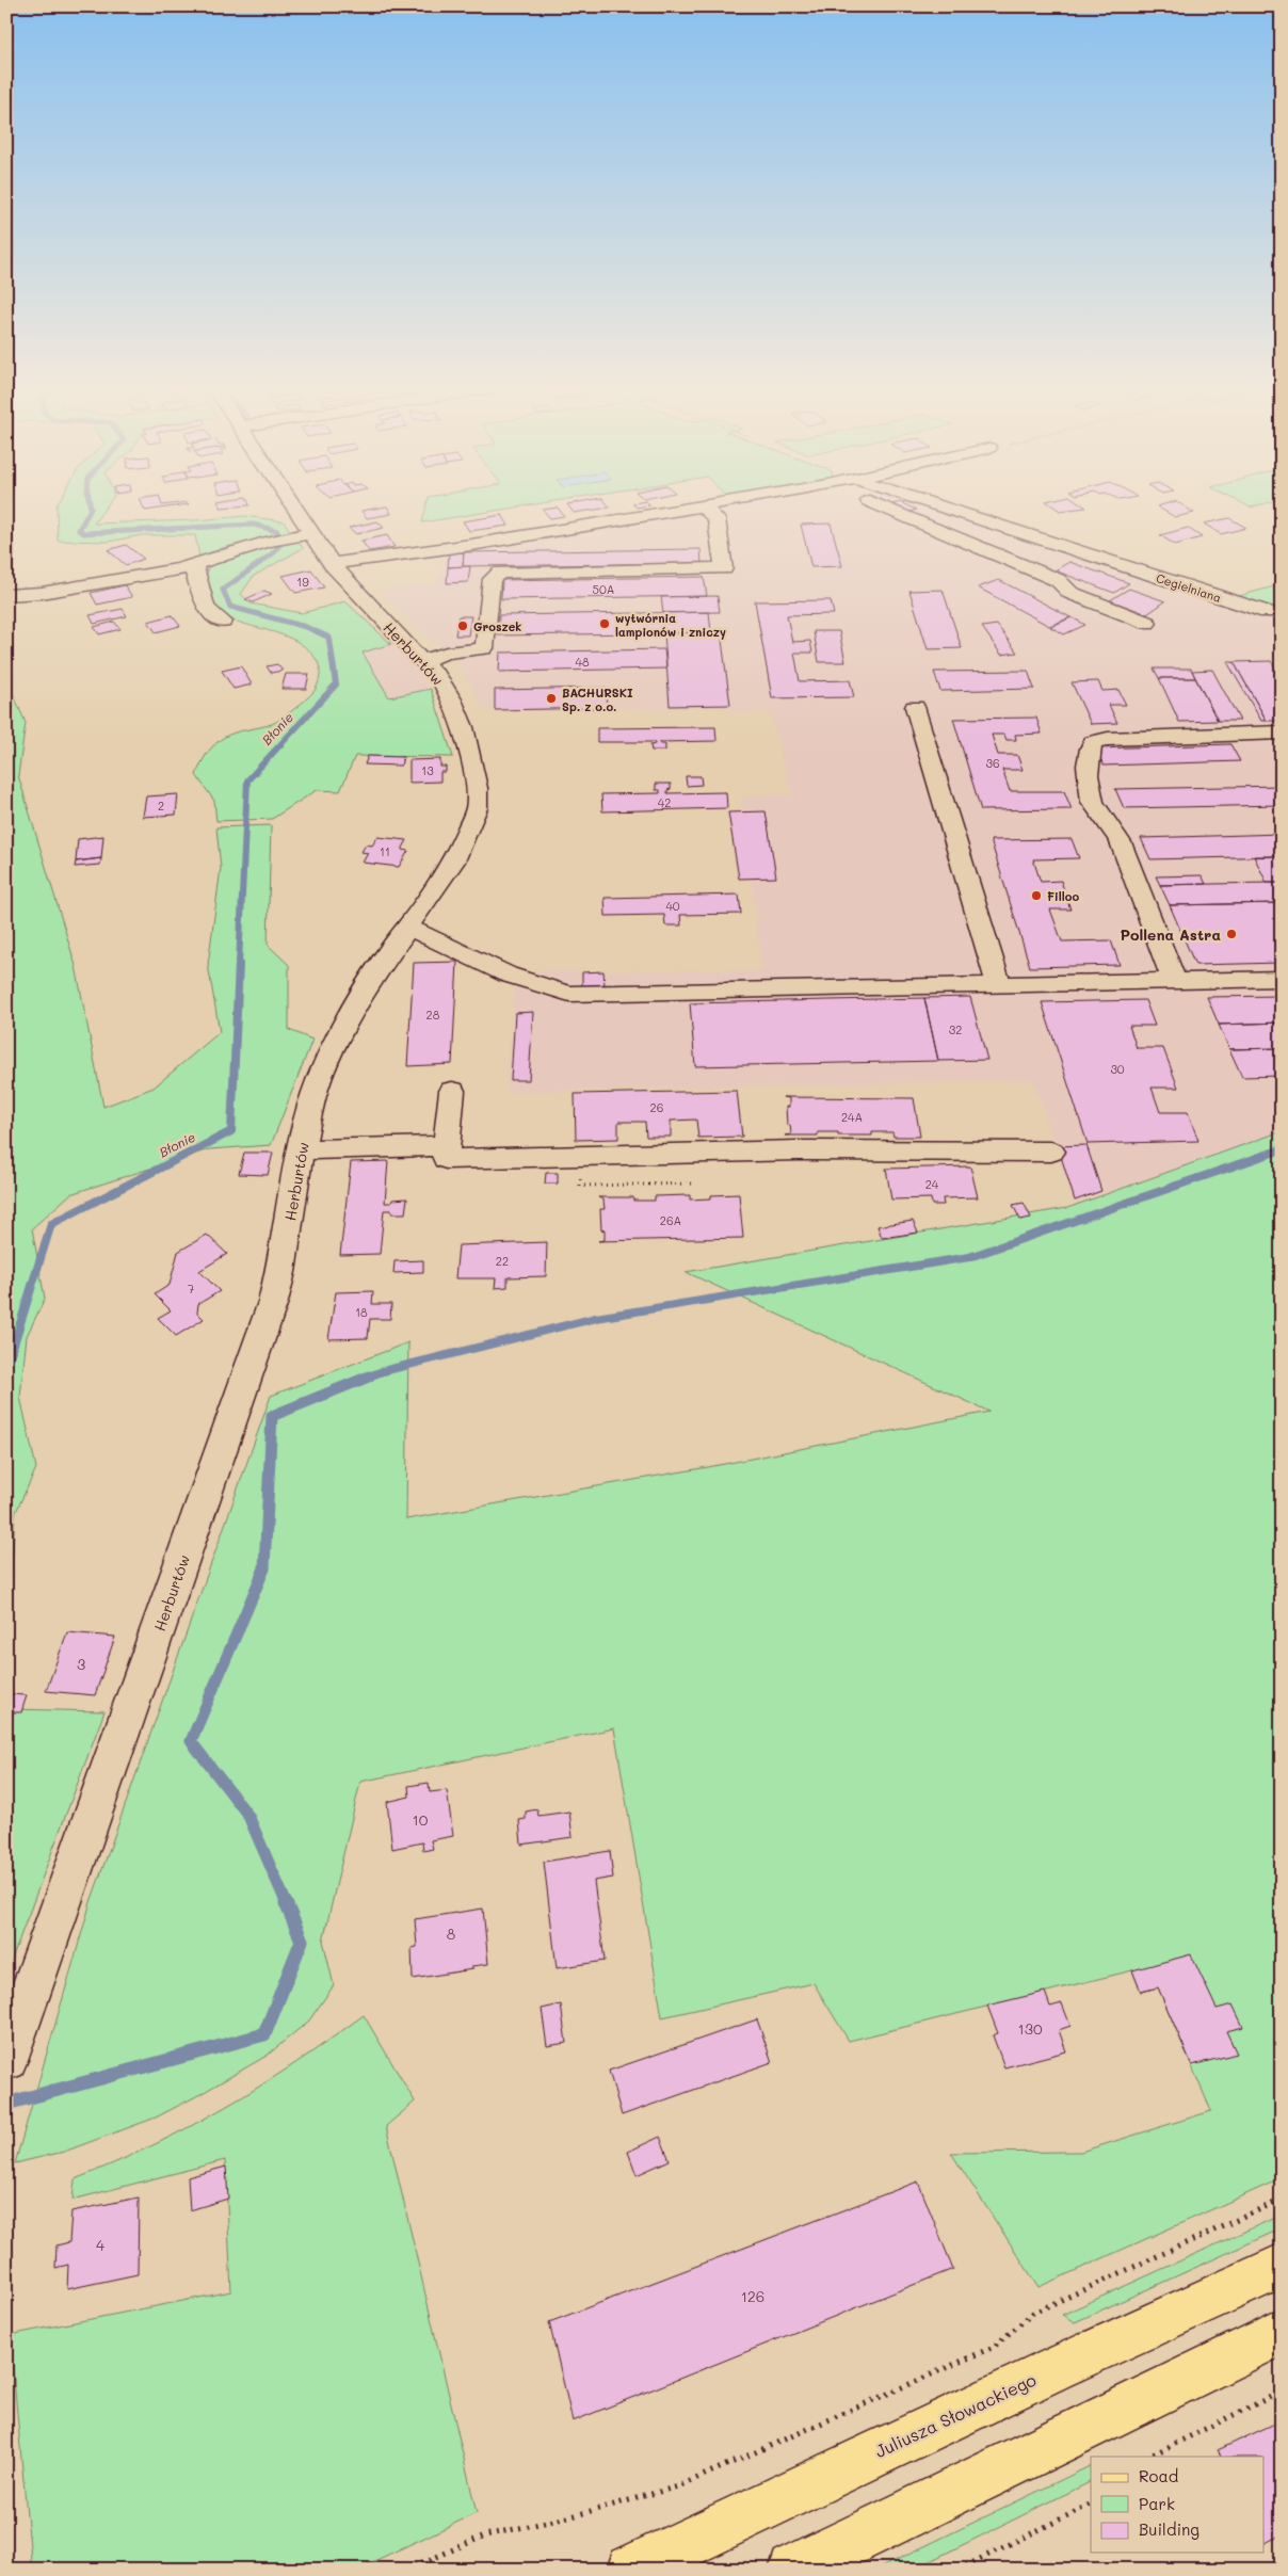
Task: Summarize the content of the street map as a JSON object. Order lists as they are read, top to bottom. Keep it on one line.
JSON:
{"streets":{"main road":["Juliusza Słowackiego"],"street":["Cegielniana","Herburtów"]},"crossings":[["Cegielniana","Herburtów"]],"water":["Błonie"],"places":["wytwórnia lampionów i zniczy","Groszek","BACHURSKI Sp. z o.o.","Filloo","Pollena Astra"],"house_numbers":["19","50A","48","36","13","42","2","11","40","28","32","30","26","24A","24","26A","22","7","18","3","10","8","130","4","126"],"legend":["Road","Park","Building"]}
